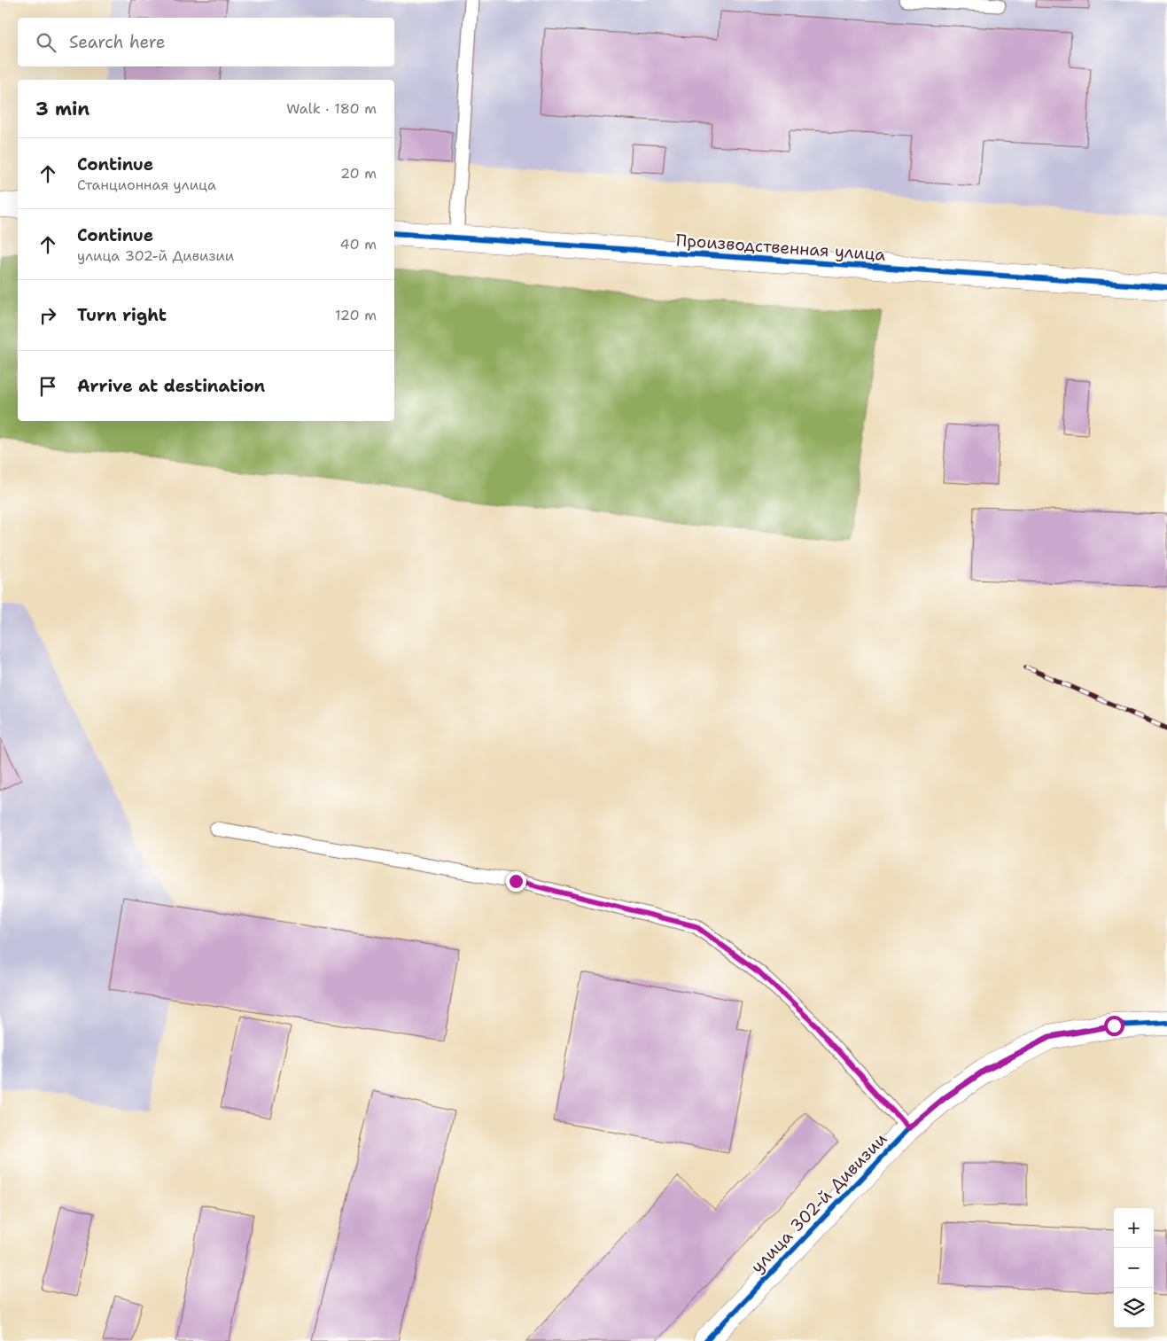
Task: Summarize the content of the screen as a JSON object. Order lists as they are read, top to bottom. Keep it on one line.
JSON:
{"streets":{"street":["Производственная улица","улица 302-й Дивизии"]},"page":{"search":"Search here","heading":["3 min","Walk · 180 m"],"list":[["Continue","Станционная улица","20 m"],["Continue","улица 302-й Дивизии","40 m"],["Turn right","120 m"],"Arrive at destination"],"map_buttons":["+","−"]}}
